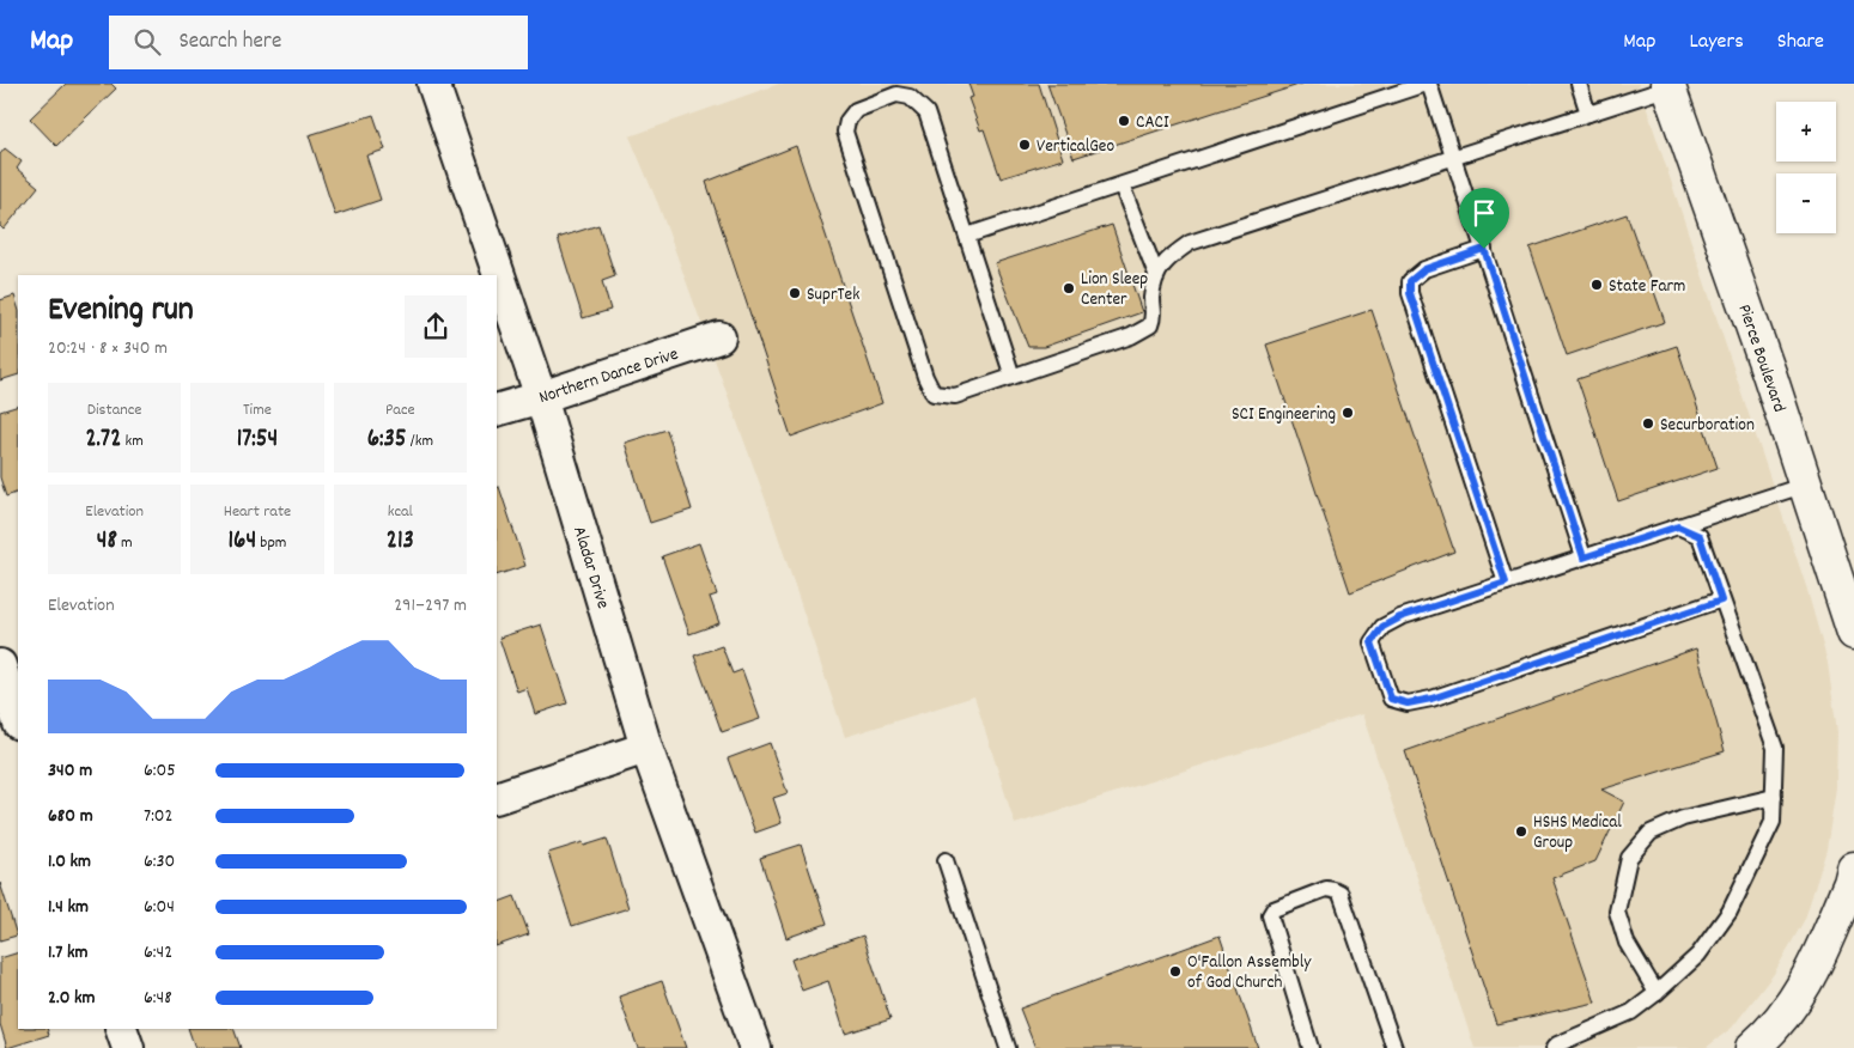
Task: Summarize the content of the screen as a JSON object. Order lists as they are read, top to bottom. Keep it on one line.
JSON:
{"streets":{"street":["Pierce Boulevard","Northern Dance Drive","Aladar Drive"]},"crossings":[["Northern Dance Drive","Aladar Drive"]],"places":["CACI","VerticalGeo","State Farm","Lion Sleep Center","SuprTek","SCI Engineering","Securboration","HSHS Medical Group","O'Fallon Assembly of God Church"],"page":{"header":"Map","search":"Search here","nav":["Map","Layers","Share"],"map_buttons":["+","−"],"heading":["Evening run","20:24 · 8 × 340 m"],"stats":[["Distance","2.72 km"],["Time","17:54"],["Pace","6:35 /km"],["Elevation","48 m"],["Heart rate","164 bpm"],["kcal","213"]],"chart":["Elevation","291–297 m"],"list":[{"name":"340 m","note":"6:05"},{"name":"680 m","note":"7:02"},{"name":"1.0 km","note":"6:30"},{"name":"1.4 km","note":"6:04"},{"name":"1.7 km","note":"6:42"},{"name":"2.0 km","note":"6:48"}]}}
